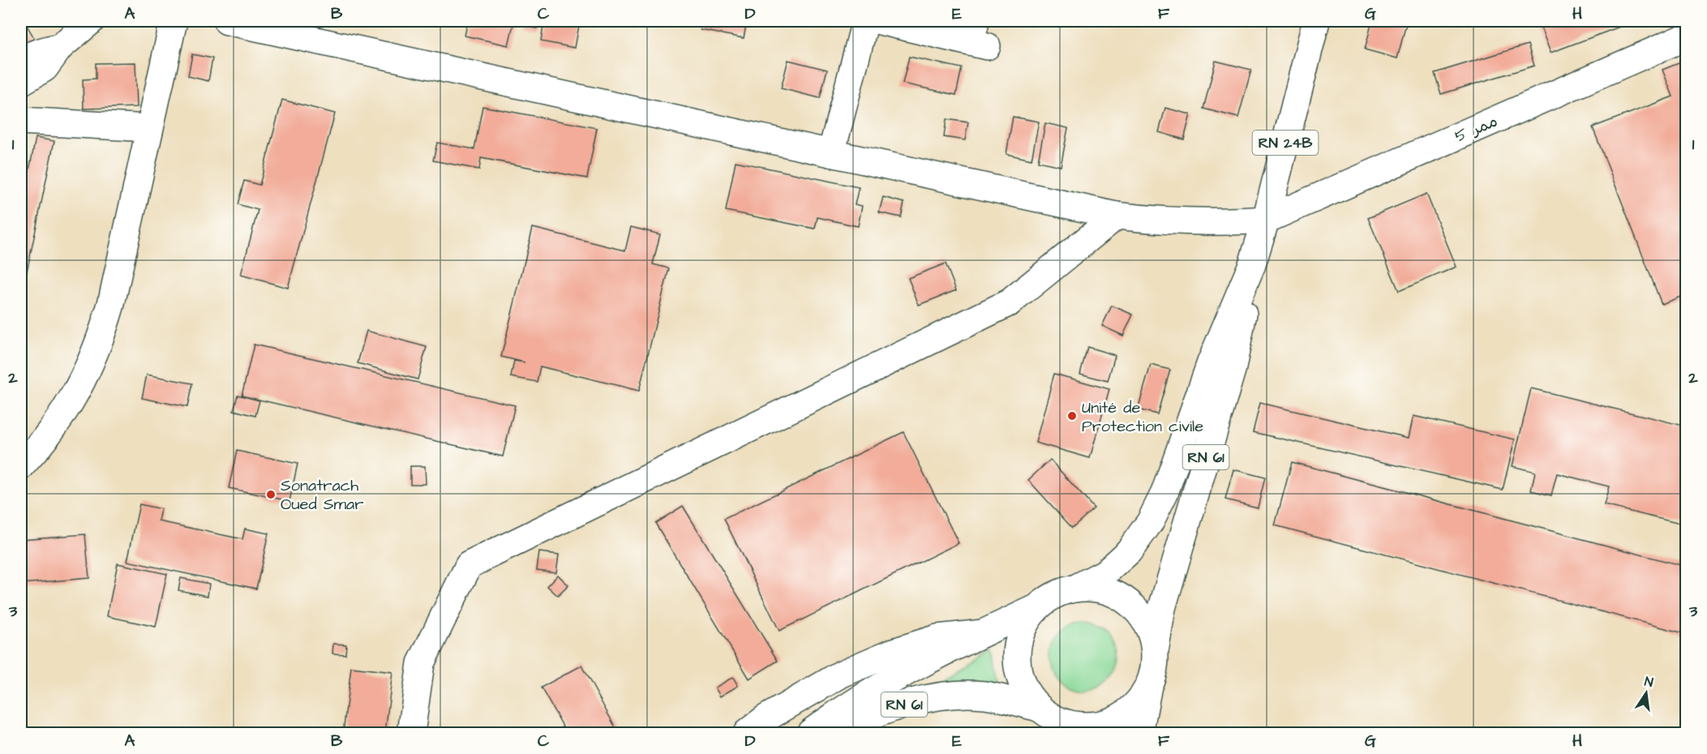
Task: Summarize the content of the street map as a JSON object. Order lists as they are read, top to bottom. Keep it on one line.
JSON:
{"streets":{"main road":["ممر 5","RN 24B","RN 61"]},"crossings":[["ممر 5","RN 24B"],["RN 24B","RN 61"]],"places":["Unité de Protection civile","Sonatrach Oued Smar"],"north":"top","grid":{"columns":["A","B","C","D","E","F","G","H"],"rows":["1","2","3"]}}
